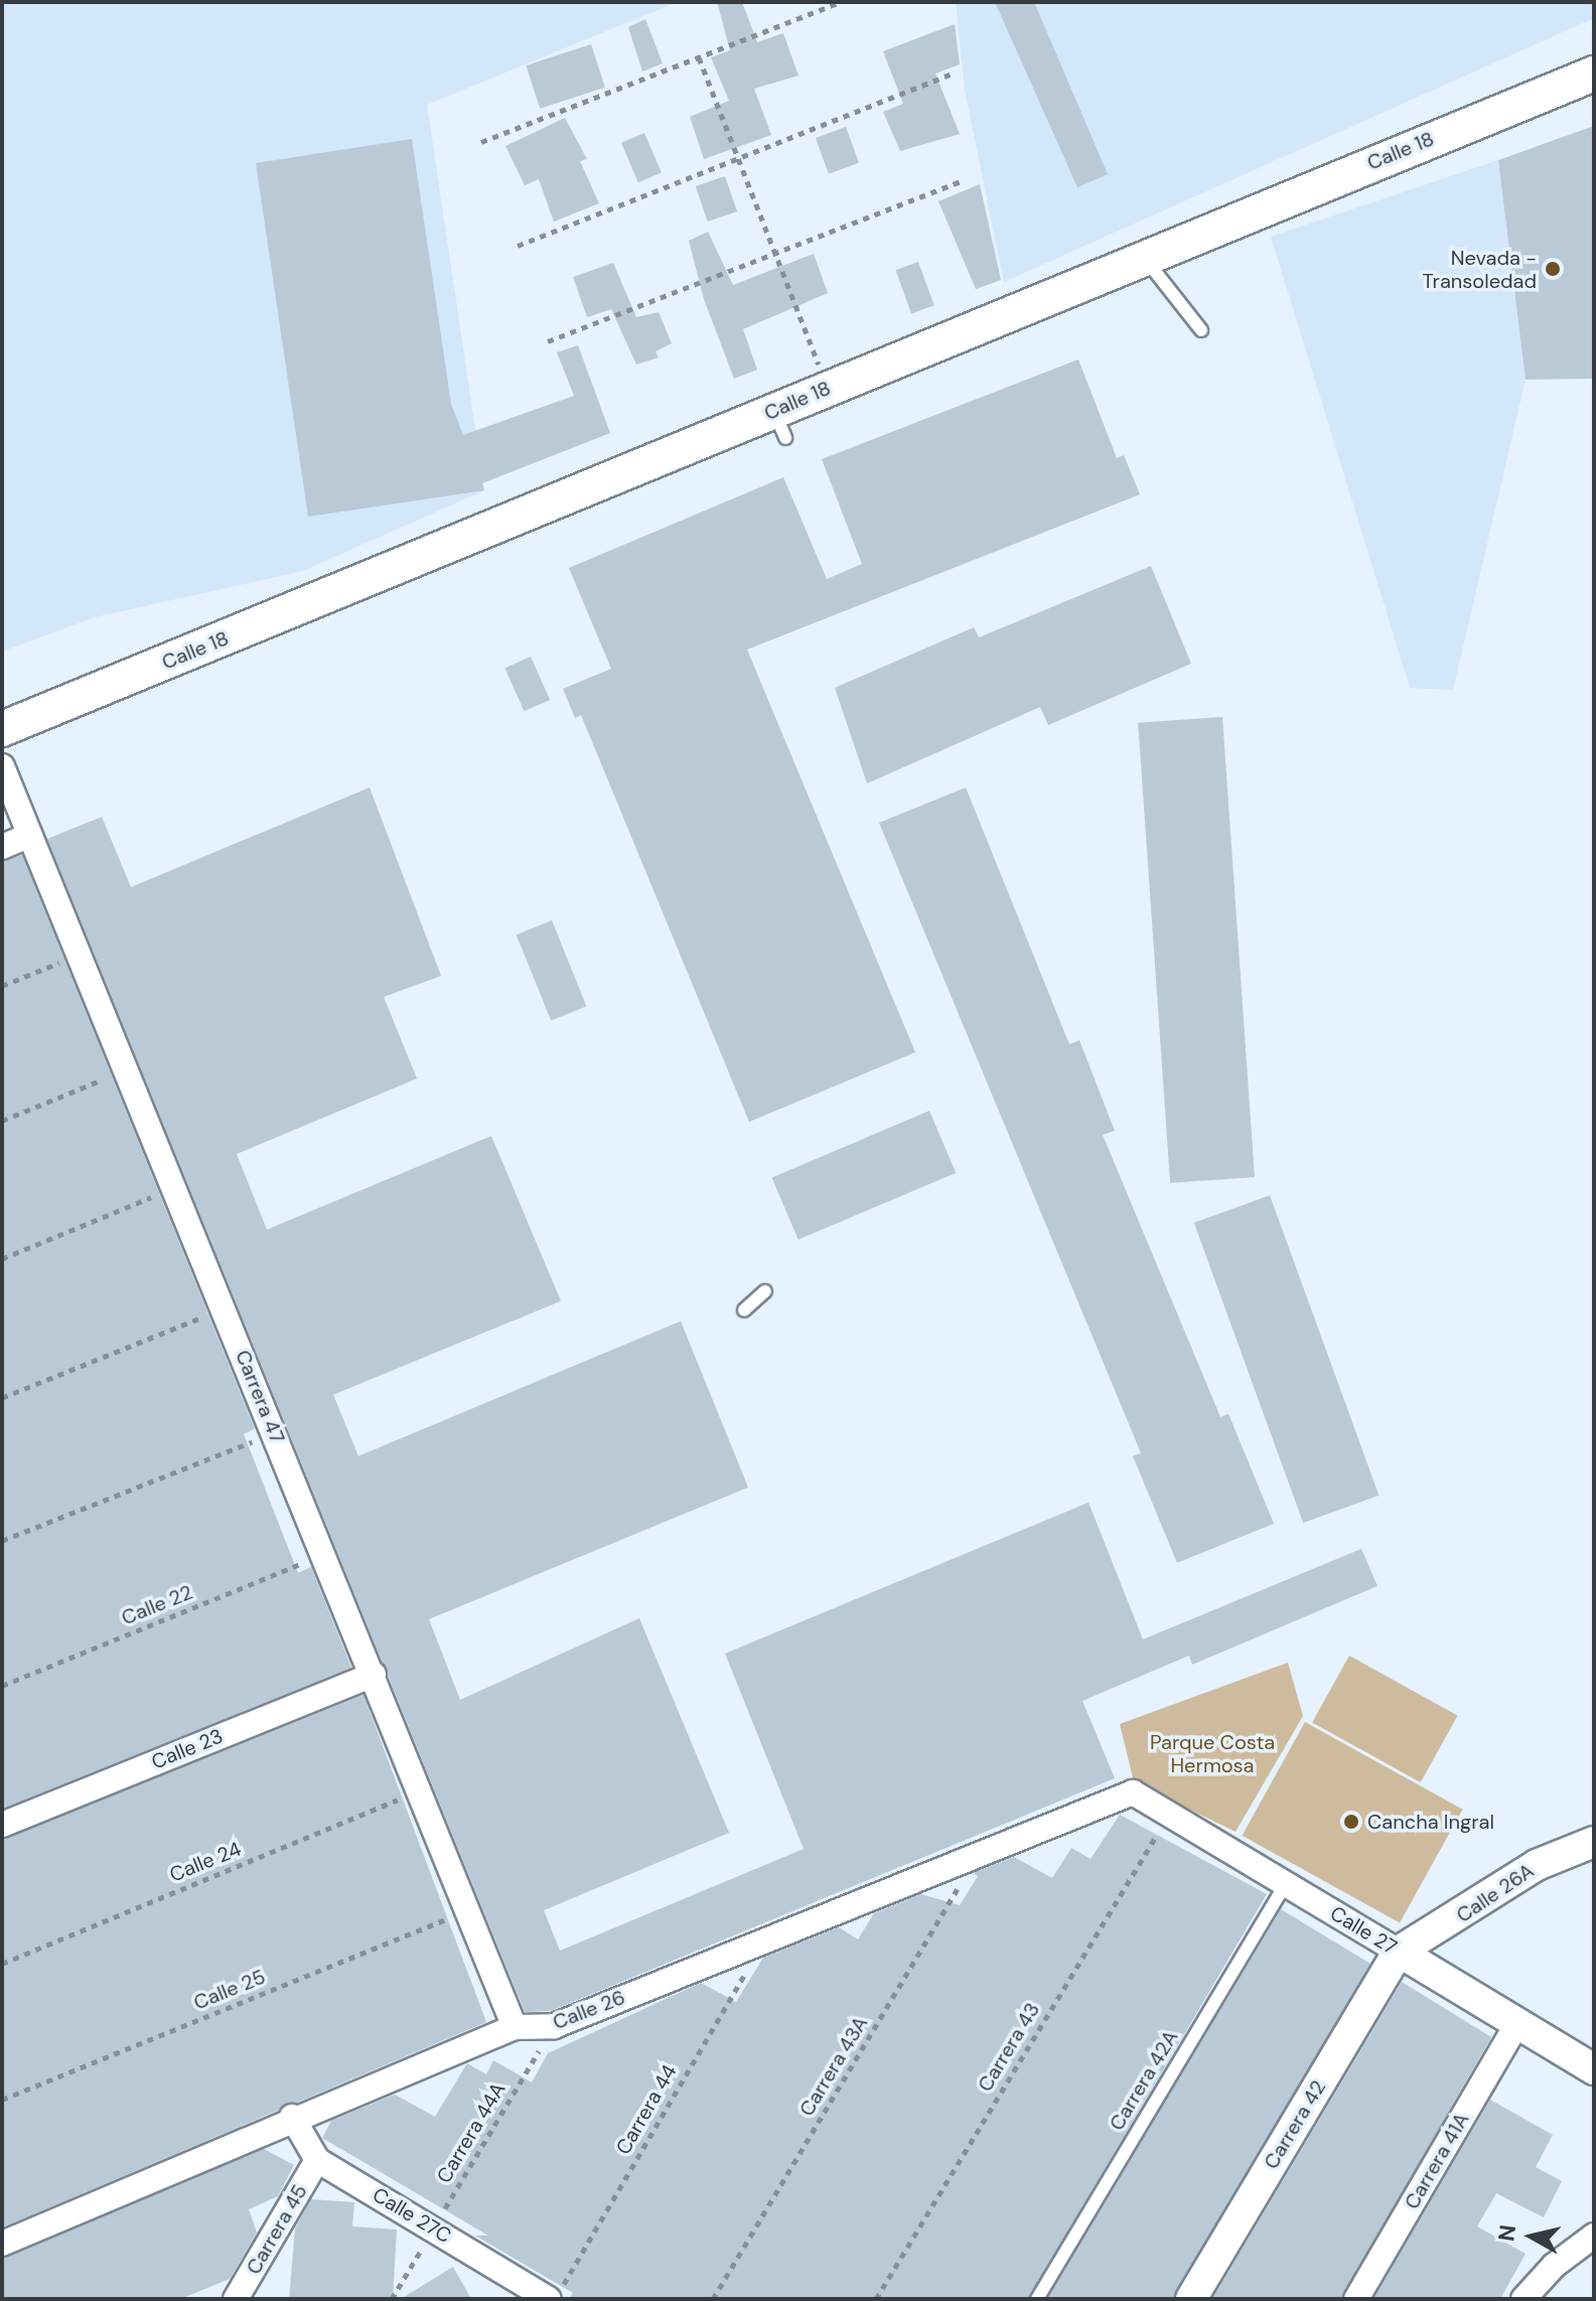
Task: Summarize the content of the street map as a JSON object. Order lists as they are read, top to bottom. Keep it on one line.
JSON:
{"streets":{"main road":["Calle 18"],"street":["Carrera 47","Calle 23","Calle 26A","Calle 27","Calle 26","Carrera 42","Carrera 41A","Calle 27C","Carrera 45"],"lane":["Carrera 42A"],"path":["Calle 22","Calle 24","Calle 25","Carrera 43","Carrera 43A","Carrera 44","Carrera 44A"]},"crossings":[["Carrera 47","Calle 22"],["Carrera 47","Calle 23"],["Carrera 47","Calle 24"],["Carrera 47","Calle 25"],["Carrera 47","Calle 26"],["Calle 26A","Calle 27"],["Calle 26A","Carrera 42"],["Calle 27","Calle 26"],["Calle 27","Carrera 43"],["Calle 27","Carrera 42A"],["Calle 27","Carrera 42"],["Calle 27","Carrera 41A"],["Calle 26","Carrera 43A"],["Calle 26","Carrera 44"],["Calle 26","Carrera 44A"],["Calle 26","Calle 27C"],["Carrera 44","Calle 27C"],["Carrera 44A","Calle 27C"],["Calle 27C","Carrera 45"]],"parks":["Parque Costa Hermosa"],"places":["Nevada - Transoledad","Cancha Ingral"],"north":"left"}
